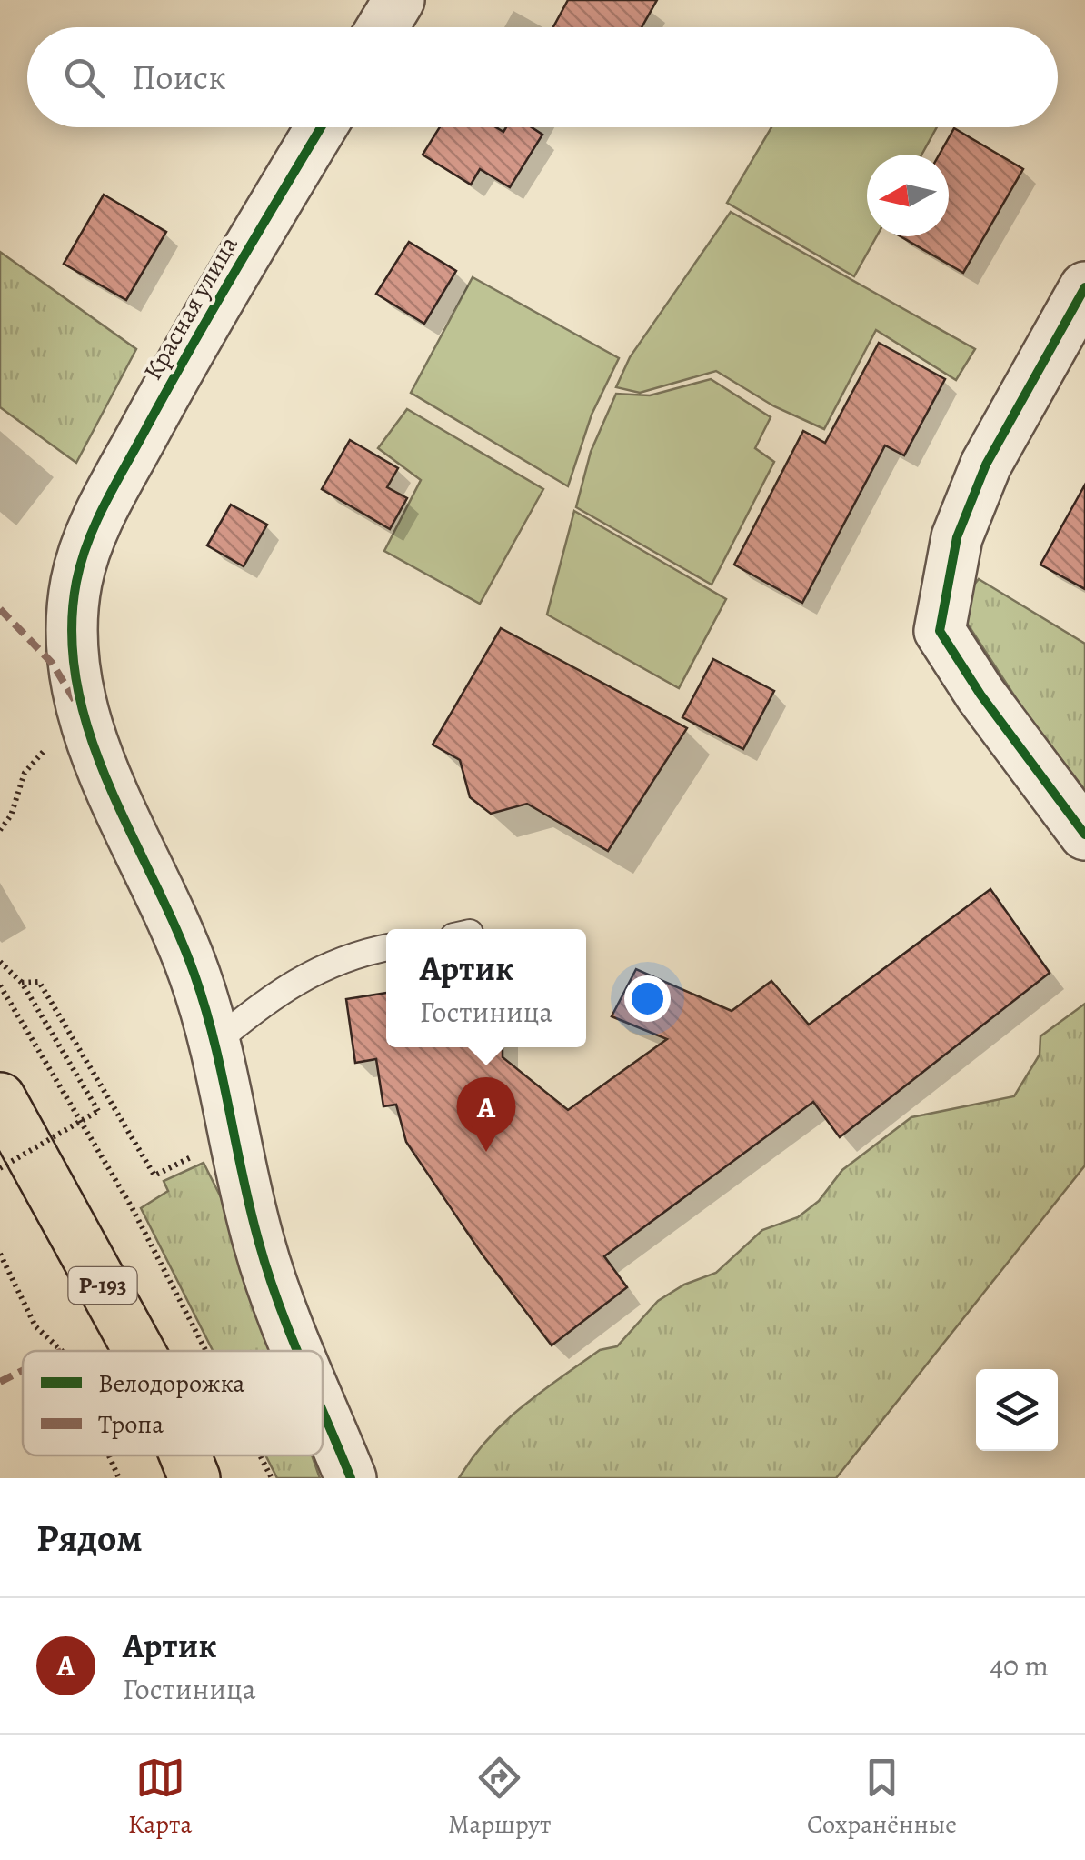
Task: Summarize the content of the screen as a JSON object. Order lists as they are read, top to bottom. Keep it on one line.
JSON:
{"streets":{"highway":["Р-193"],"street":["Красная улица"]},"legend":["Велодорожка","Тропа"],"north":"left","page":{"search":"Поиск","popup":["Артик","Гостиница"],"pins":"A","heading":"Рядом","list":[{"mark":"A","name":"Артик","note":"Гостиница","value":"40 m"}],"nav":["Карта","Маршрут","Сохранённые"]}}
